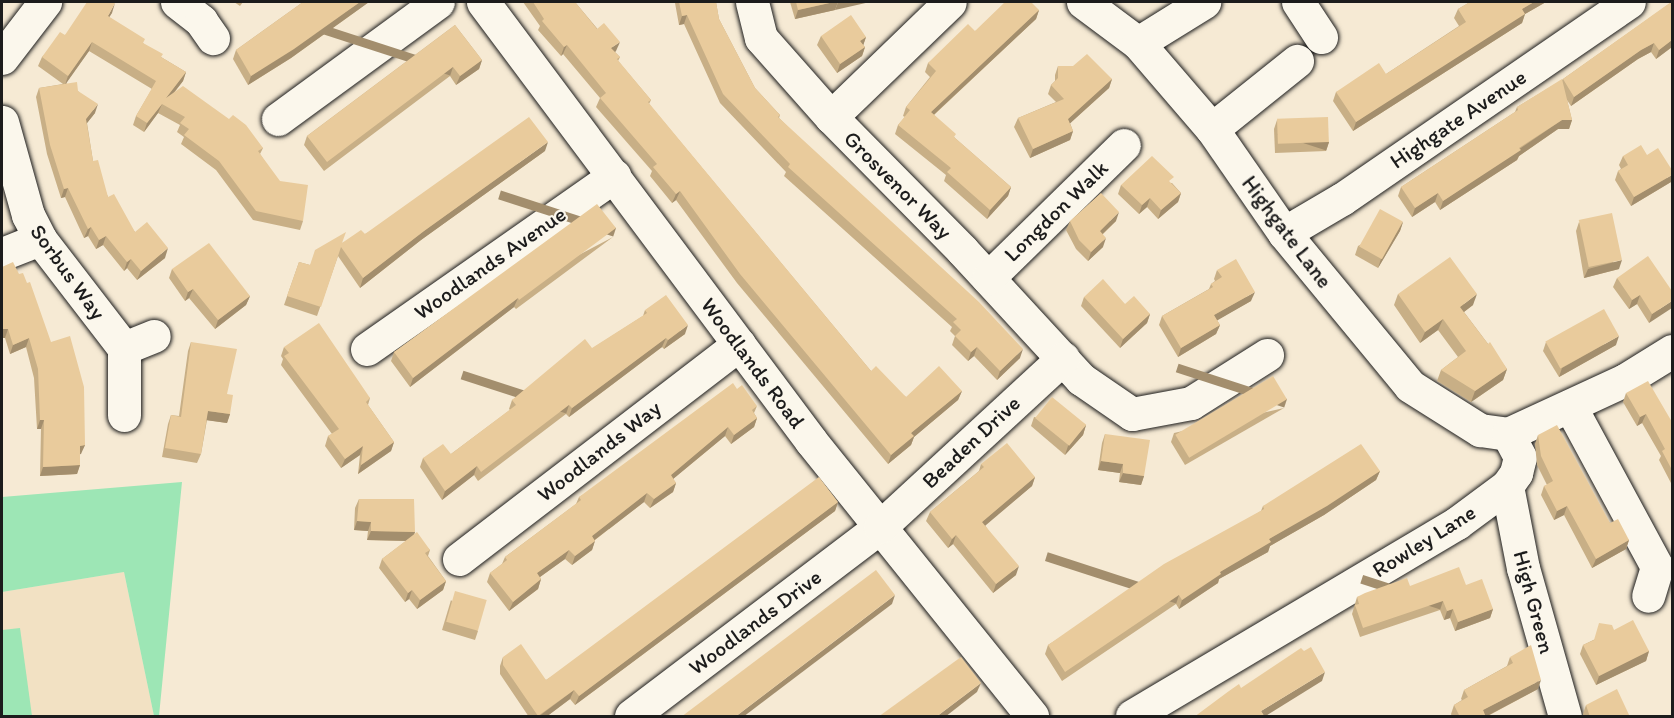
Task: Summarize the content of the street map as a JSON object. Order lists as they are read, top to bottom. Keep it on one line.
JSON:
{"streets":{"street":["Highgate Avenue","Grosvenor Way","Longdon Walk","Highgate Lane","Woodlands Avenue","Sorbus Way","Woodlands Road","Beaden Drive","Woodlands Way","Rowley Lane","High Green","Woodlands Drive"]},"crossings":[["Highgate Avenue","Highgate Lane"],["Grosvenor Way","Longdon Walk"],["Grosvenor Way","Beaden Drive"],["Highgate Lane","Rowley Lane"],["Woodlands Avenue","Woodlands Road"],["Woodlands Road","Beaden Drive"],["Woodlands Road","Woodlands Way"],["Woodlands Road","Woodlands Drive"],["Beaden Drive","Woodlands Drive"],["Rowley Lane","High Green"]]}
